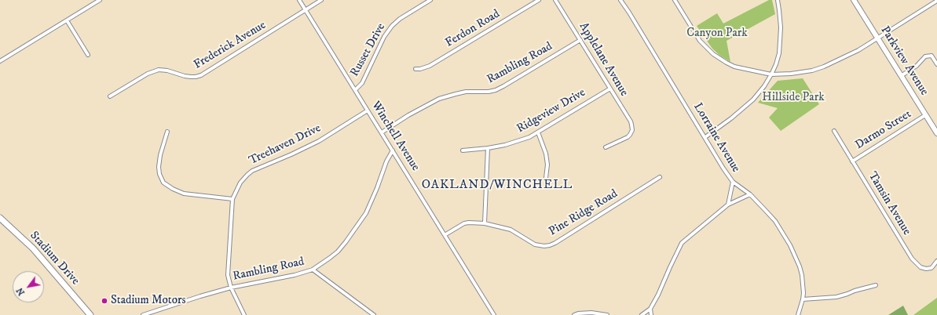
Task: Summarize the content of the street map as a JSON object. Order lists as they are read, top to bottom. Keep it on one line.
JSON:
{"streets":{"main road":["Stadium Drive"],"street":["Ferdon Road","Frederick Avenue","Russet Drive","Applelane Avenue","Parkview Avenue","Rambling Road","Ridgeview Drive","Darmo Street","Winchell Avenue","Lorraine Avenue","Treehaven Drive","Tamsin Avenue","Pine Ridge Road"]},"crossings":[["Frederick Avenue","Winchell Avenue"],["Russet Drive","Winchell Avenue"],["Applelane Avenue","Rambling Road"],["Applelane Avenue","Ridgeview Drive"],["Parkview Avenue","Darmo Street"],["Rambling Road","Winchell Avenue"],["Rambling Road","Treehaven Drive"],["Darmo Street","Tamsin Avenue"],["Winchell Avenue","Treehaven Drive"],["Winchell Avenue","Pine Ridge Road"]],"districts":["OAKLAND/WINCHELL"],"parks":["Canyon Park","Hillside Park"],"places":["Stadium Motors"],"north":"bottom left"}
